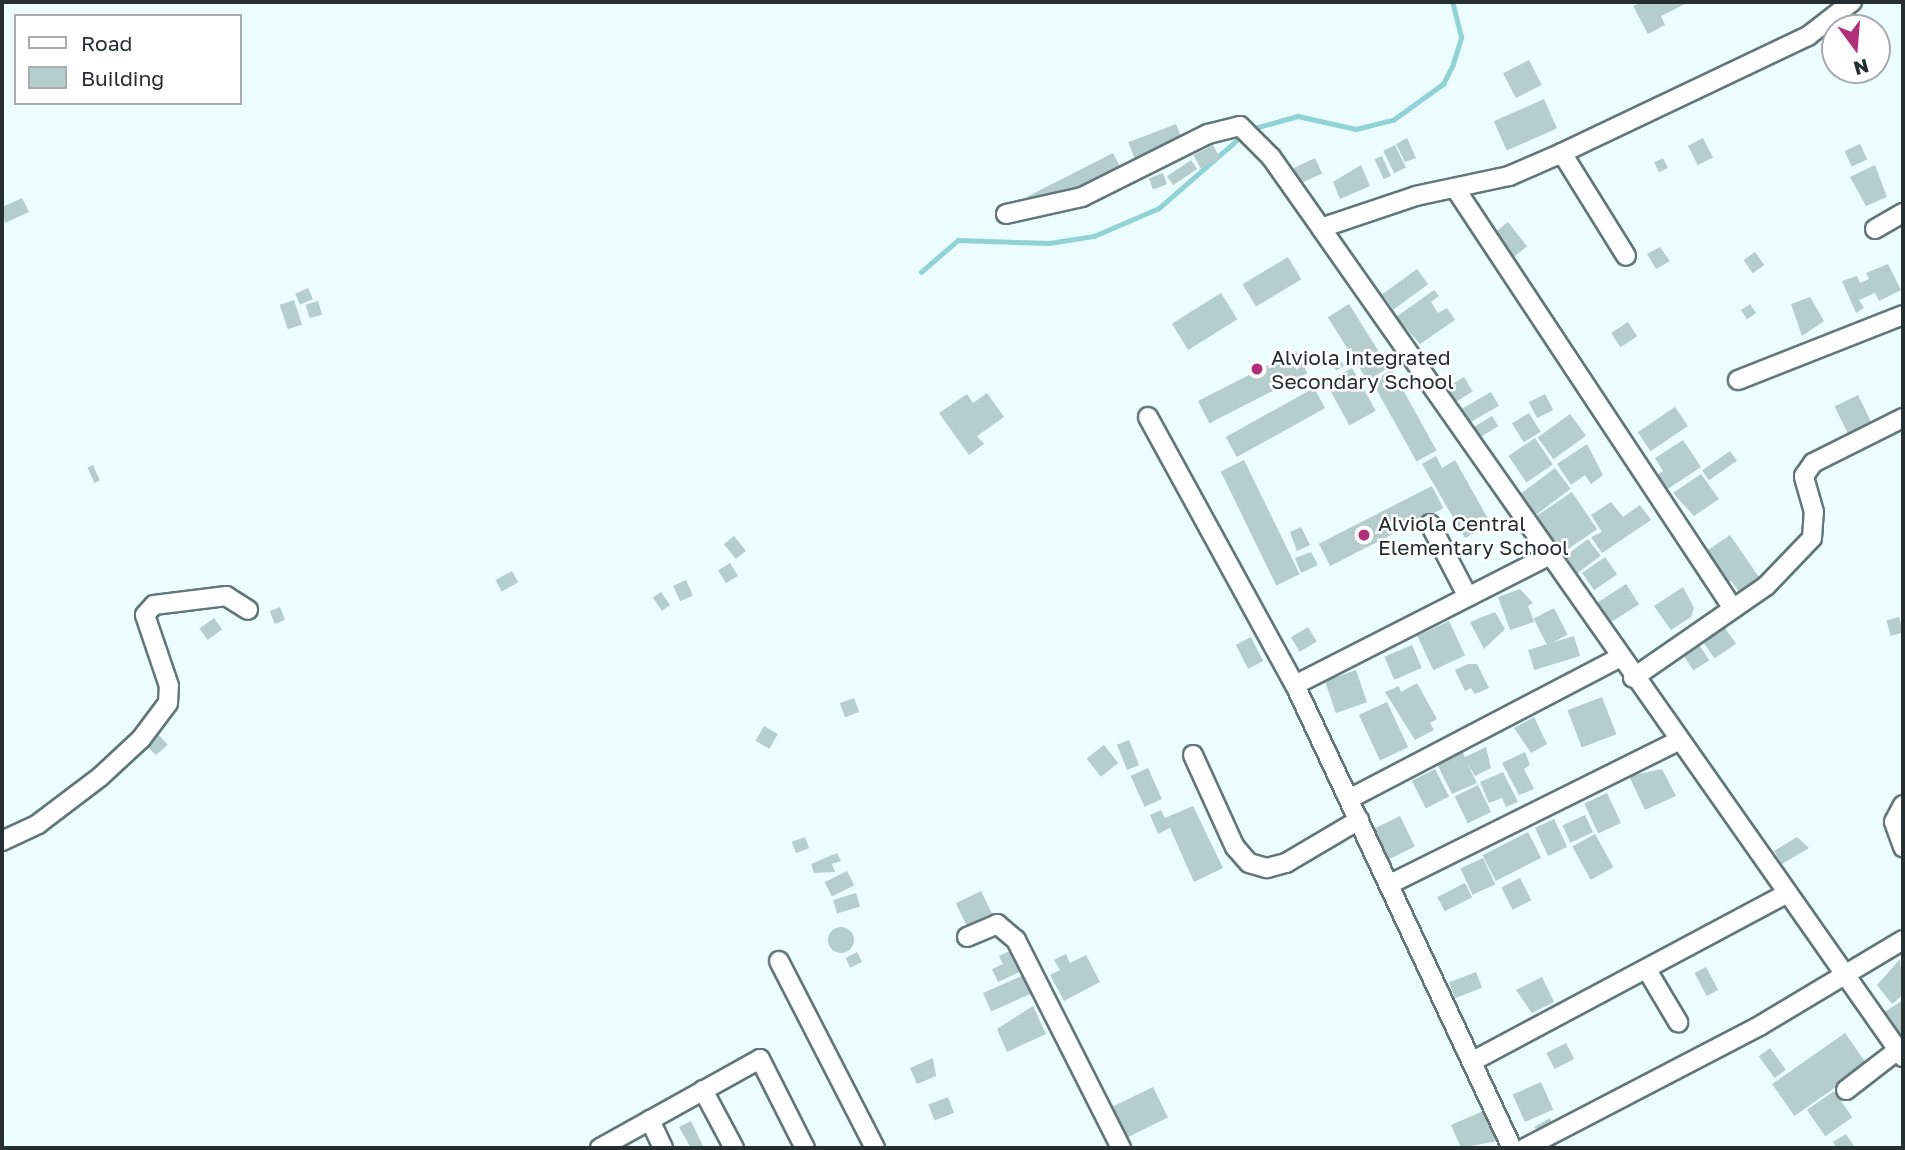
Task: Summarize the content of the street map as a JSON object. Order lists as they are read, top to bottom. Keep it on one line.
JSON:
{"places":["Alviola Integrated Secondary School","Alviola Central Elementary School"],"legend":["Road","Building"],"north":"bottom"}
